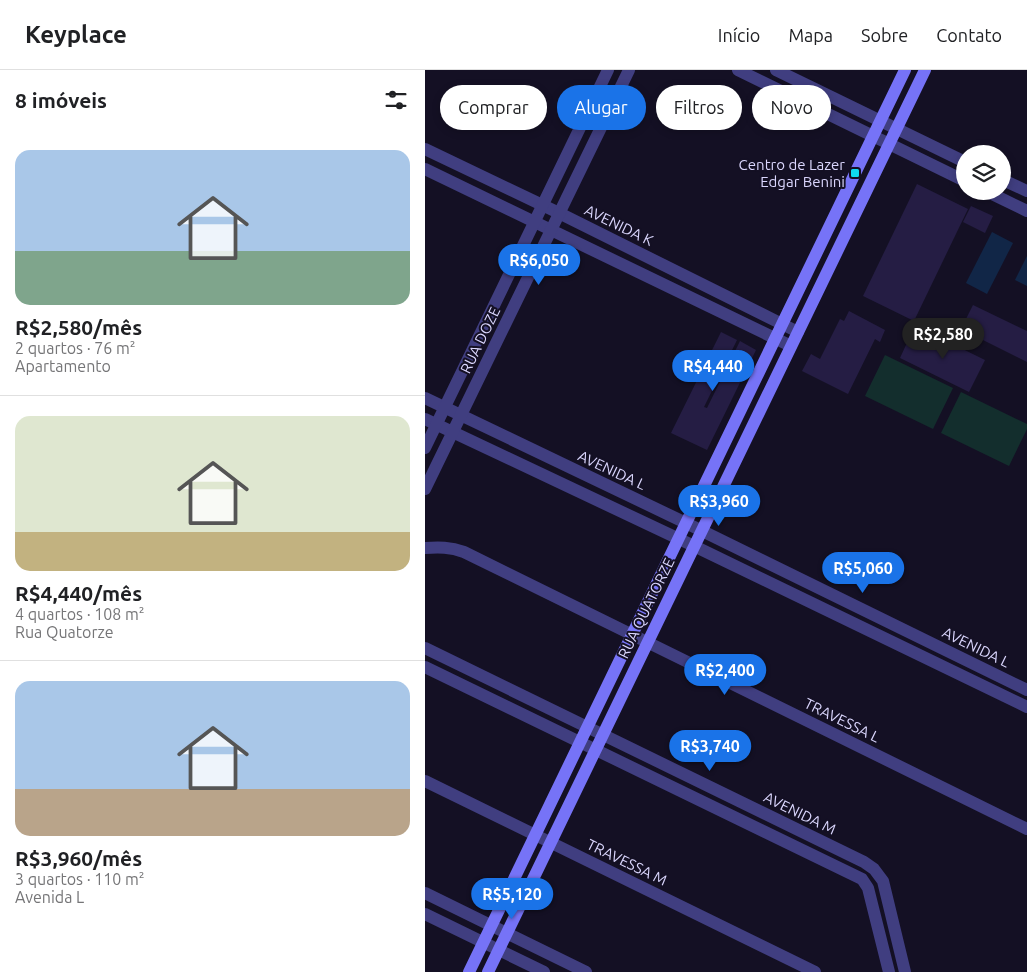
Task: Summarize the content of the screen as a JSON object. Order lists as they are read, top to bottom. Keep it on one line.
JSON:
{"streets":{"street":["AVENIDA K","RUA DOZE","AVENIDA L","RUA QUATORZE","TRAVESSA L","AVENIDA M","TRAVESSA M"]},"crossings":[["AVENIDA K","RUA DOZE"],["AVENIDA K","RUA QUATORZE"],["RUA DOZE","AVENIDA L"],["AVENIDA L","RUA QUATORZE"],["RUA QUATORZE","TRAVESSA L"],["RUA QUATORZE","AVENIDA M"],["RUA QUATORZE","TRAVESSA M"]],"places":{"transit":["Centro de Lazer Edgar Benini"]},"page":{"header":"Keyplace","nav":["Início","Mapa","Sobre","Contato"],"heading":"8 imóveis","chip":["Comprar","Alugar","Filtros","Novo"],"list":[{"name":"R$2,580/mês","note":"2 quartos · 76 m² · Apartamento"},{"name":"R$4,440/mês","note":"4 quartos · 108 m² · Rua Quatorze"},{"name":"R$3,960/mês","note":"3 quartos · 110 m² · Avenida L"}],"price":["R$6,050","R$2,580","R$4,440","R$3,960","R$5,060","R$2,400","R$3,740","R$5,120"]}}
